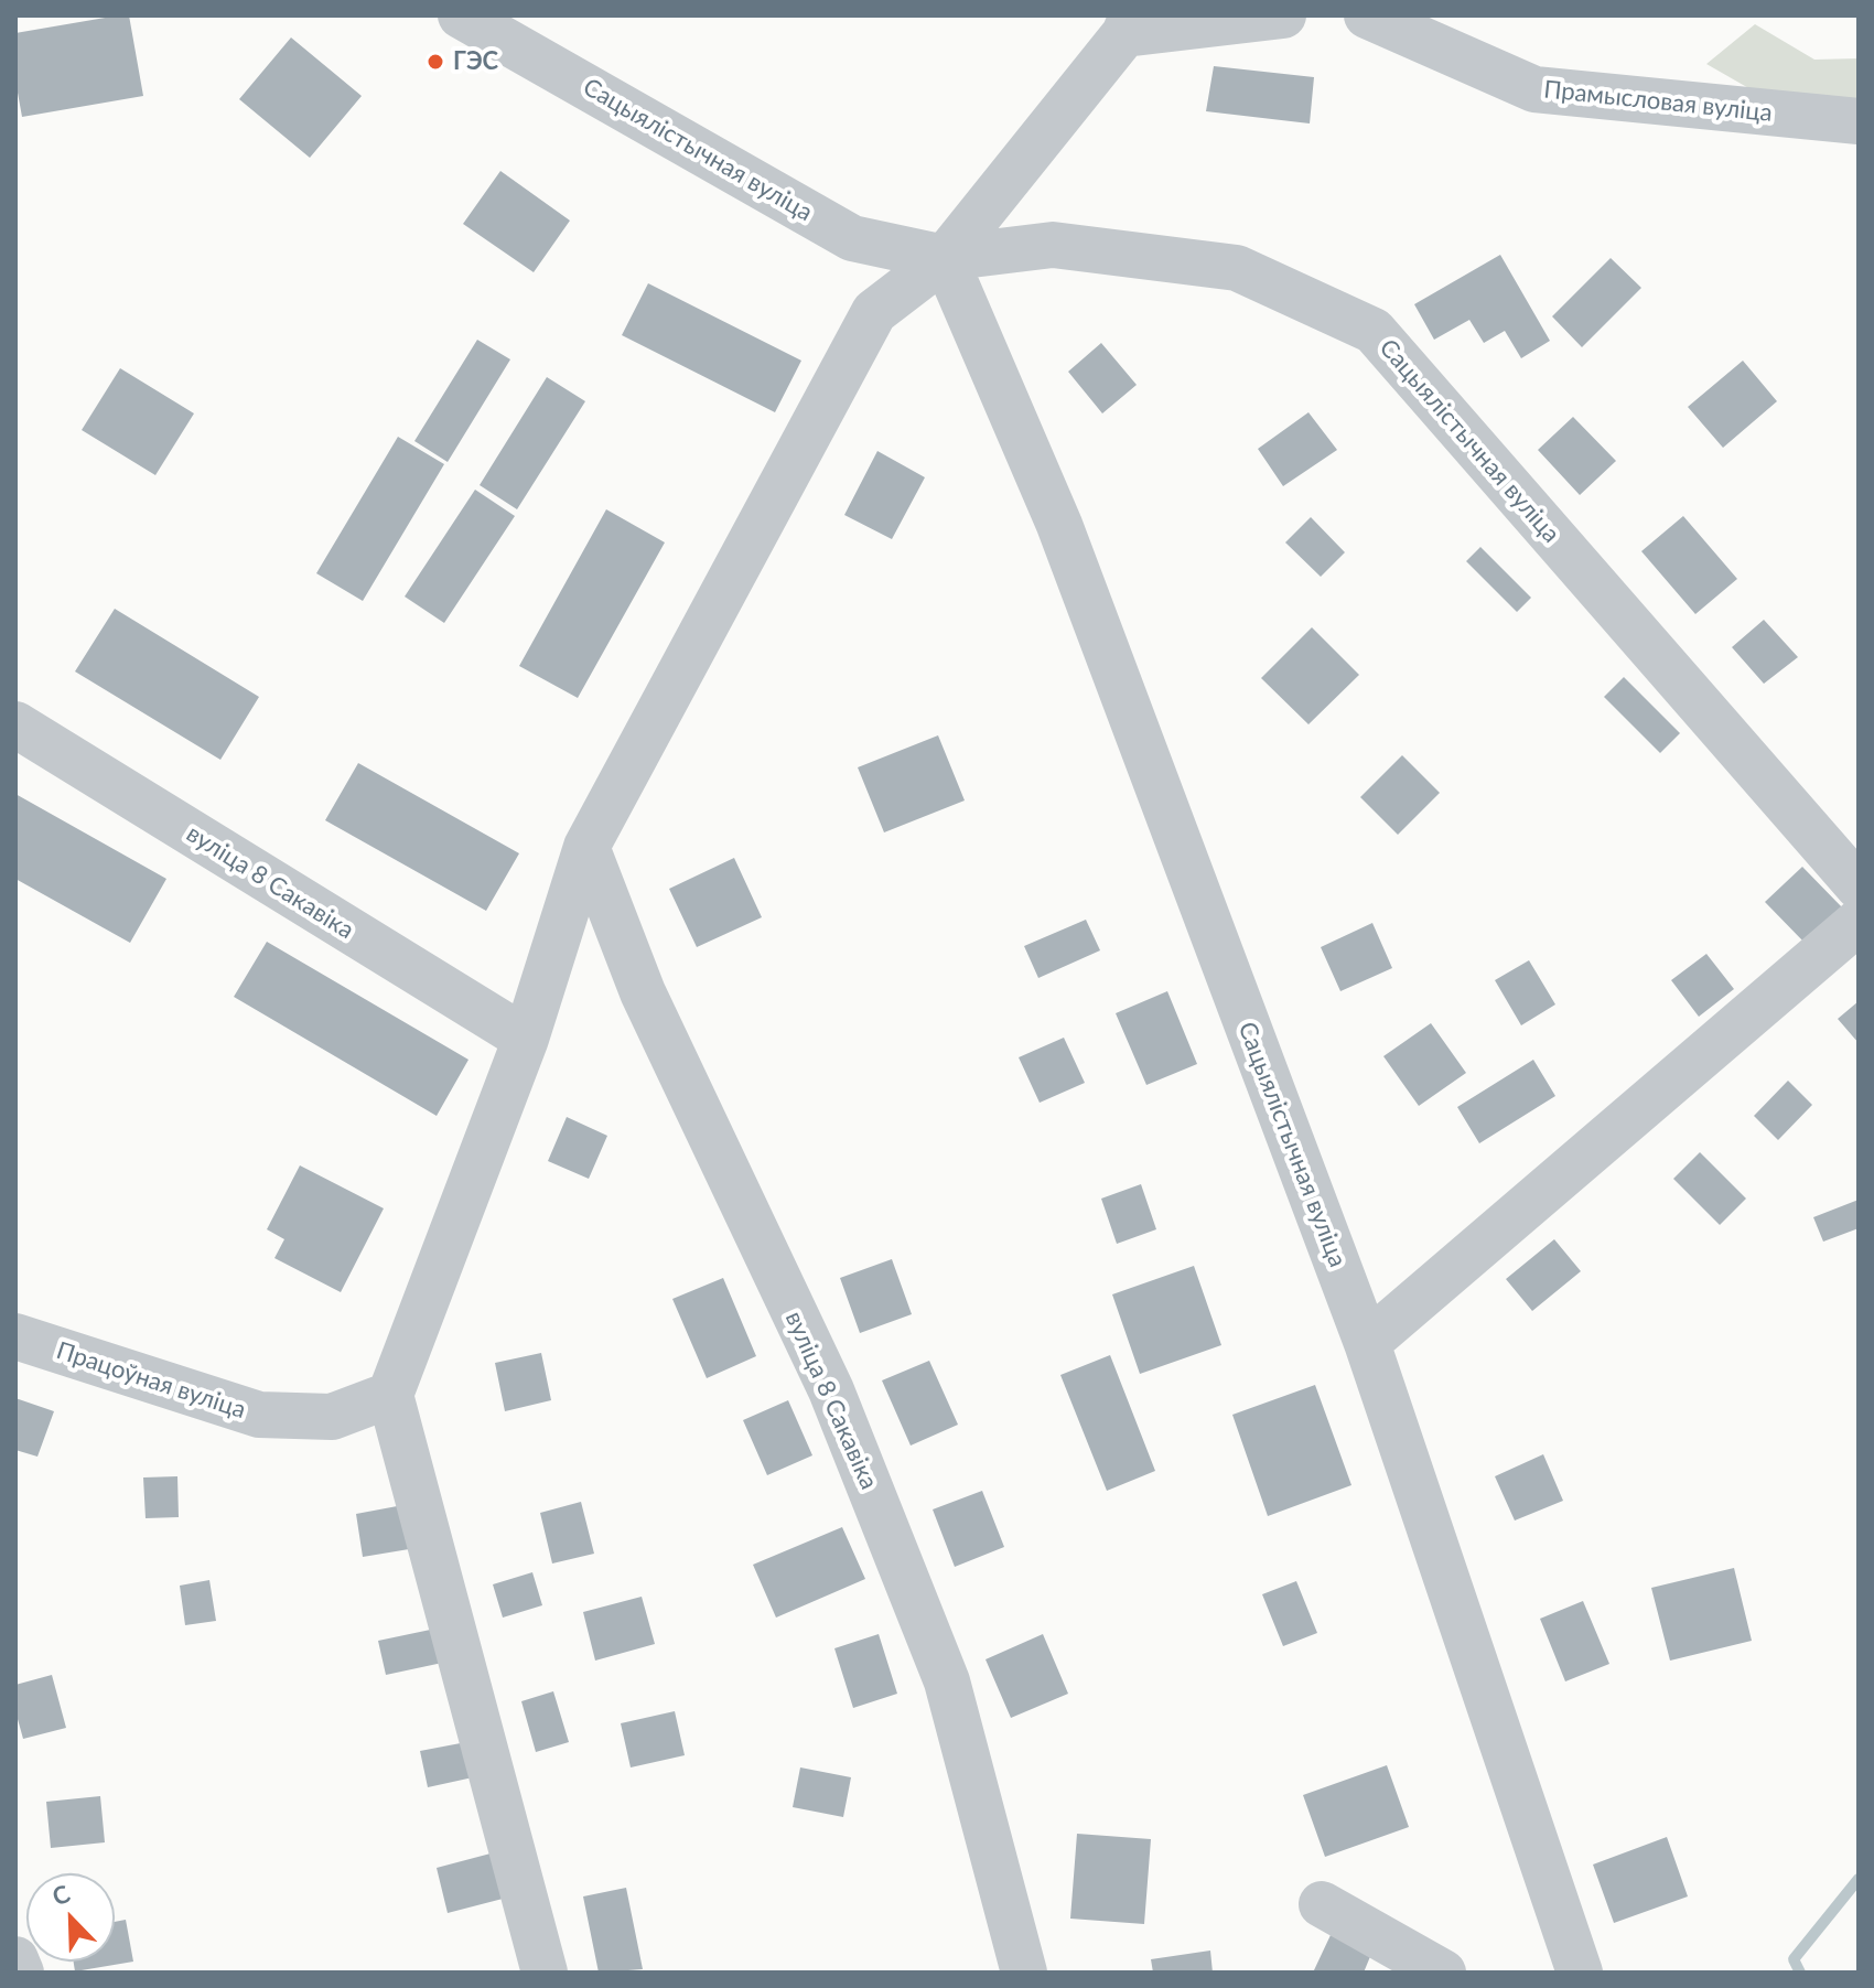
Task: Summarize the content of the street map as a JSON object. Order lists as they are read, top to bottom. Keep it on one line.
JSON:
{"streets":{"street":["Прамысловая вуліца","Сацыялістычная вуліца","вуліца 8 Сакавіка","Працоўная вуліца"]},"places":["ГЭС"],"north":"top left"}
